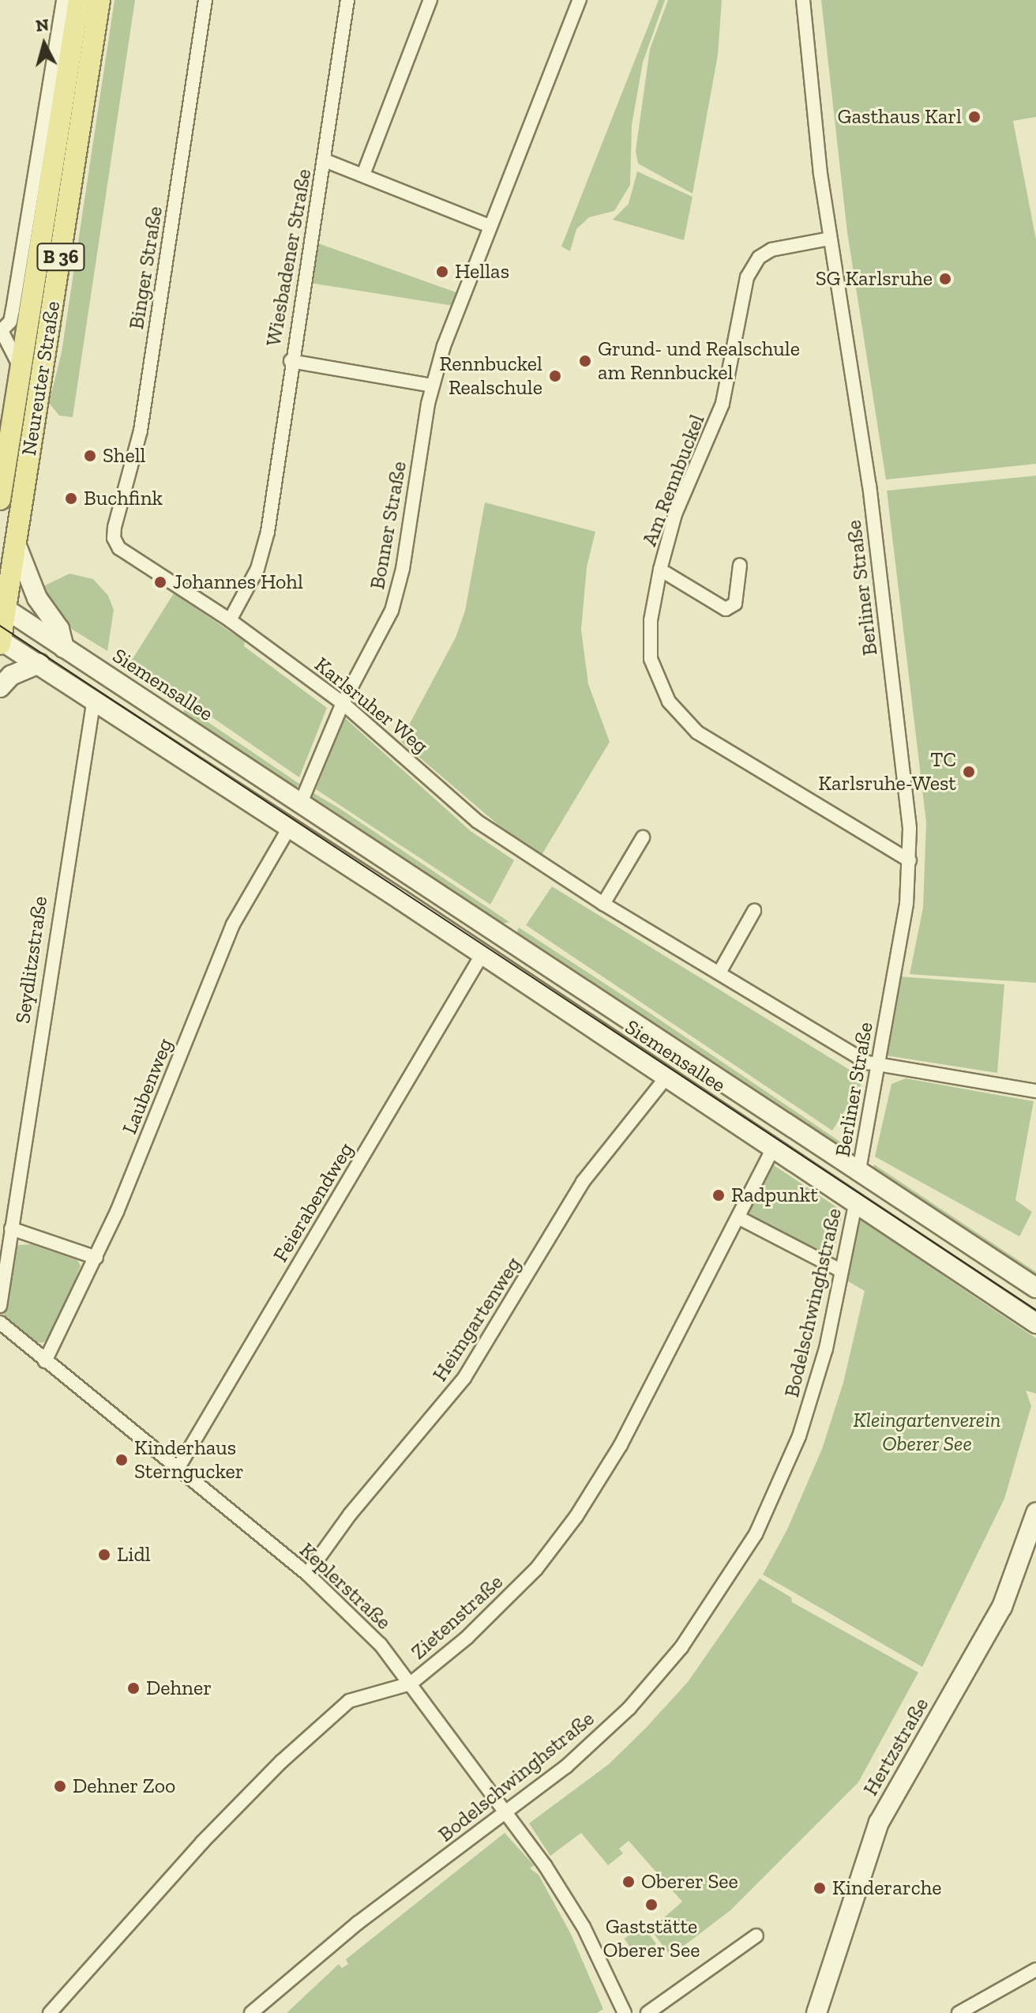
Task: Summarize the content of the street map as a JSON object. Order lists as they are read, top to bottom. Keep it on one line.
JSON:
{"streets":{"main road":["B 36","Neureuter Straße","Siemensallee","Hertzstraße"],"street":["Wiesbadener Straße","Binger Straße","Am Rennbuckel","Bonner Straße","Berliner Straße","Karlsruher Weg","Seydlitzstraße","Laubenweg","Feierabendweg","Bodelschwinghstraße","Heimgartenweg","Keplerstraße","Zietenstraße"]},"crossings":[["Wiesbadener Straße","Bonner Straße"],["Wiesbadener Straße","Karlsruher Weg"],["Binger Straße","Karlsruher Weg"],["Neureuter Straße","Siemensallee"],["Am Rennbuckel","Berliner Straße"],["Bonner Straße","Siemensallee"],["Bonner Straße","Karlsruher Weg"],["Berliner Straße","Siemensallee"],["Berliner Straße","Karlsruher Weg"],["Siemensallee","Seydlitzstraße"],["Siemensallee","Laubenweg"],["Siemensallee","Feierabendweg"],["Siemensallee","Bodelschwinghstraße"],["Siemensallee","Heimgartenweg"],["Siemensallee","Zietenstraße"],["Laubenweg","Keplerstraße"],["Feierabendweg","Keplerstraße"],["Bodelschwinghstraße","Keplerstraße"],["Heimgartenweg","Keplerstraße"],["Keplerstraße","Zietenstraße"]],"parks":["Kleingartenverein Oberer See"],"places":["Gasthaus Karl","Hellas","SG Karlsruhe","Grund- und Realschule am Rennbuckel","Rennbuckel Realschule","Shell","Buchfink","Johannes Hohl","TC Karlsruhe-West","Radpunkt","Kinderhaus Sterngucker","Lidl","Dehner","Dehner Zoo","Oberer See","Kinderarche","Gaststätte Oberer See"],"north":"top"}
